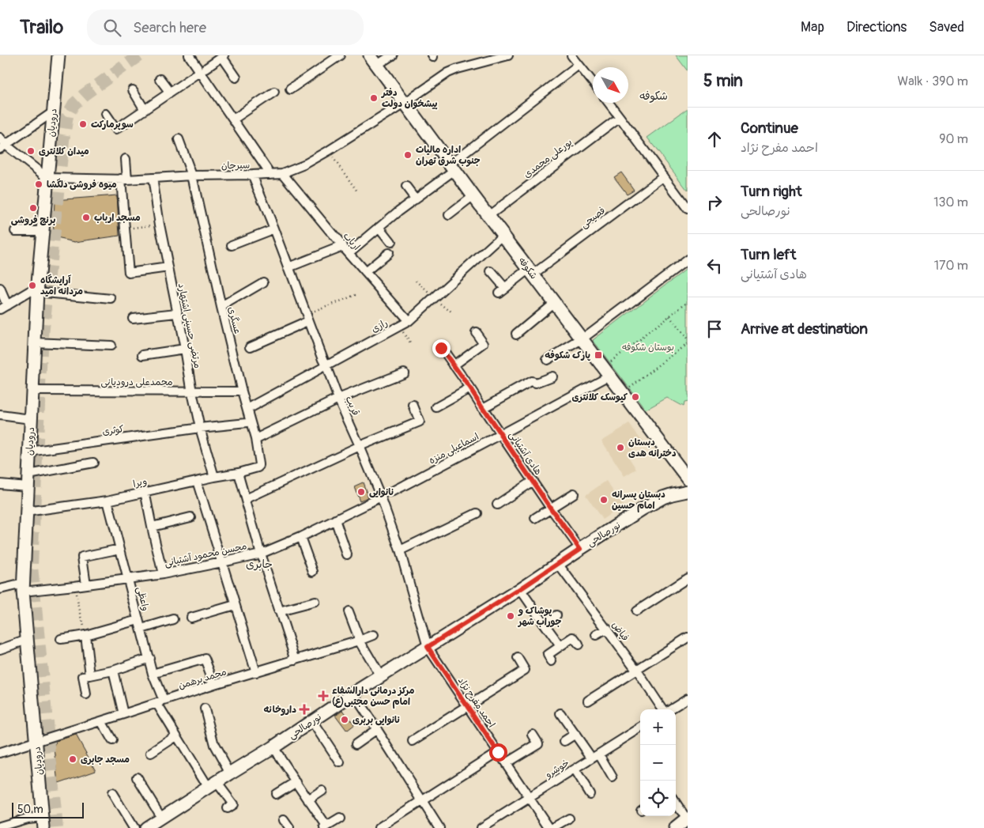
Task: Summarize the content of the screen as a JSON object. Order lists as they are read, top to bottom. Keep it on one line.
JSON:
{"streets":{"main road":["درودیان","شکوفه","نورصالحی"],"street":["پورعلی محمدی","سیرجان","فصیحی","ارباب","عسگری","مرتضی حسینی اشتهارد","رازی","محمدعلی درودیانی","قریب","کوثری","اسماعیلی منزه","هادی آشتیانی","ویرا","محسن محمود آشتیانی","واعظی","فیاض","محمد برهمن","احمد مفرح نژاد","خوشرو"]},"crossings":[["درودیان","سیرجان"],["درودیان","محمدعلی درودیانی"],["درودیان","کوثری"],["درودیان","ویرا"],["درودیان","محسن محمود آشتیانی"],["درودیان","محمد برهمن"],["پورعلی محمدی","شکوفه"],["سیرجان","ارباب"],["سیرجان","شکوفه"],["سیرجان","عسگری"],["سیرجان","مرتضی حسینی اشتهارد"],["سیرجان","قریب"],["فصیحی","شکوفه"],["ارباب","رازی"],["شکوفه","رازی"],["شکوفه","اسماعیلی منزه"],["عسگری","رازی"],["عسگری","محمدعلی درودیانی"],["عسگری","ویرا"],["مرتضی حسینی اشتهارد","محمدعلی درودیانی"],["مرتضی حسینی اشتهارد","کوثری"],["مرتضی حسینی اشتهارد","ویرا"],["رازی","قریب"],["قریب","نورصالحی"],["قریب","محسن محمود آشتیانی"],["قریب","احمد مفرح نژاد"],["اسماعیلی منزه","هادی آشتیانی"],["هادی آشتیانی","نورصالحی"],["ویرا","واعظی"],["نورصالحی","واعظی"],["نورصالحی","فیاض"],["نورصالحی","احمد مفرح نژاد"],["محسن محمود آشتیانی","واعظی"],["واعظی","محمد برهمن"],["احمد مفرح نژاد","خوشرو"]],"districts":["شکوفه","جابری"],"parks":["بوستان شکوفه"],"places":{"other":["دفتر پیشخوان دولت","سوپرمارکت","میدان کلانتری","اداره مالیات جنوب شرق تهران","میوه فروشی دلگشا","برنج فروشی","مسجد ارباب","آرایشگاه مردانه امید","کیوسک کلانتری","دبستان دخترانه هدی","نانوایی","دبستان پسرانه امام حسین","پوشاک و جوراب شهر","نانوایی بربری","مسجد جابری"],"transit":["پارک شکوفه"],"health":["مرکز درمانی دارالشفاء امام حسن مجتبی(ع)","داروخانه"]},"scale_bar":"50 m","north":"bottom right","page":{"header":"Trailo","search":"Search here","nav":["Map","Directions","Saved"],"heading":["5 min","Walk · 390 m"],"list":[["Continue","احمد مفرح نژاد","90 m"],["Turn right","نورصالحی","130 m"],["Turn left","هادی آشتیانی","170 m"],"Arrive at destination"],"map_buttons":["+","−"],"scale":"50 m"}}
